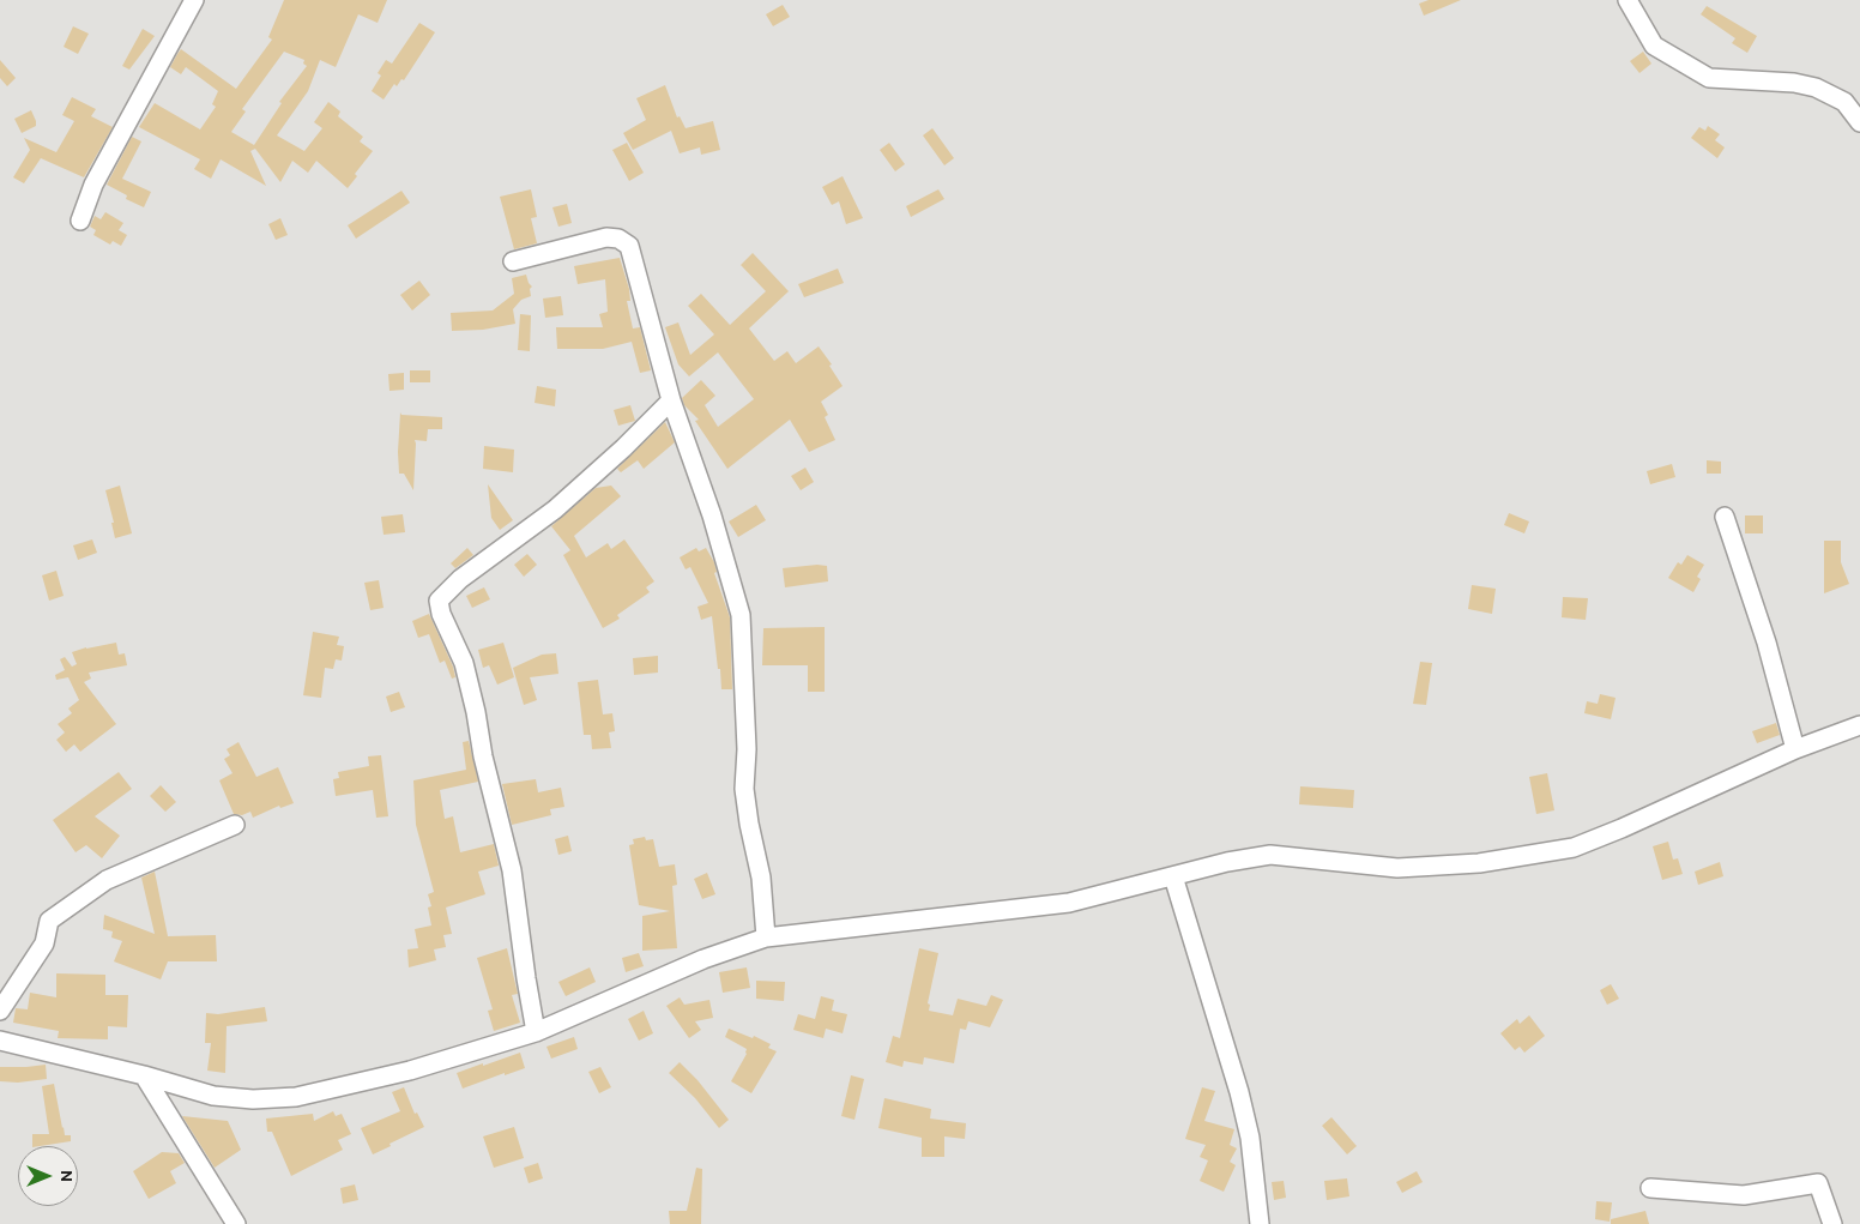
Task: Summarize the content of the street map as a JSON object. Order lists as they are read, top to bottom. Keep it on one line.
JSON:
{"north":"right"}
